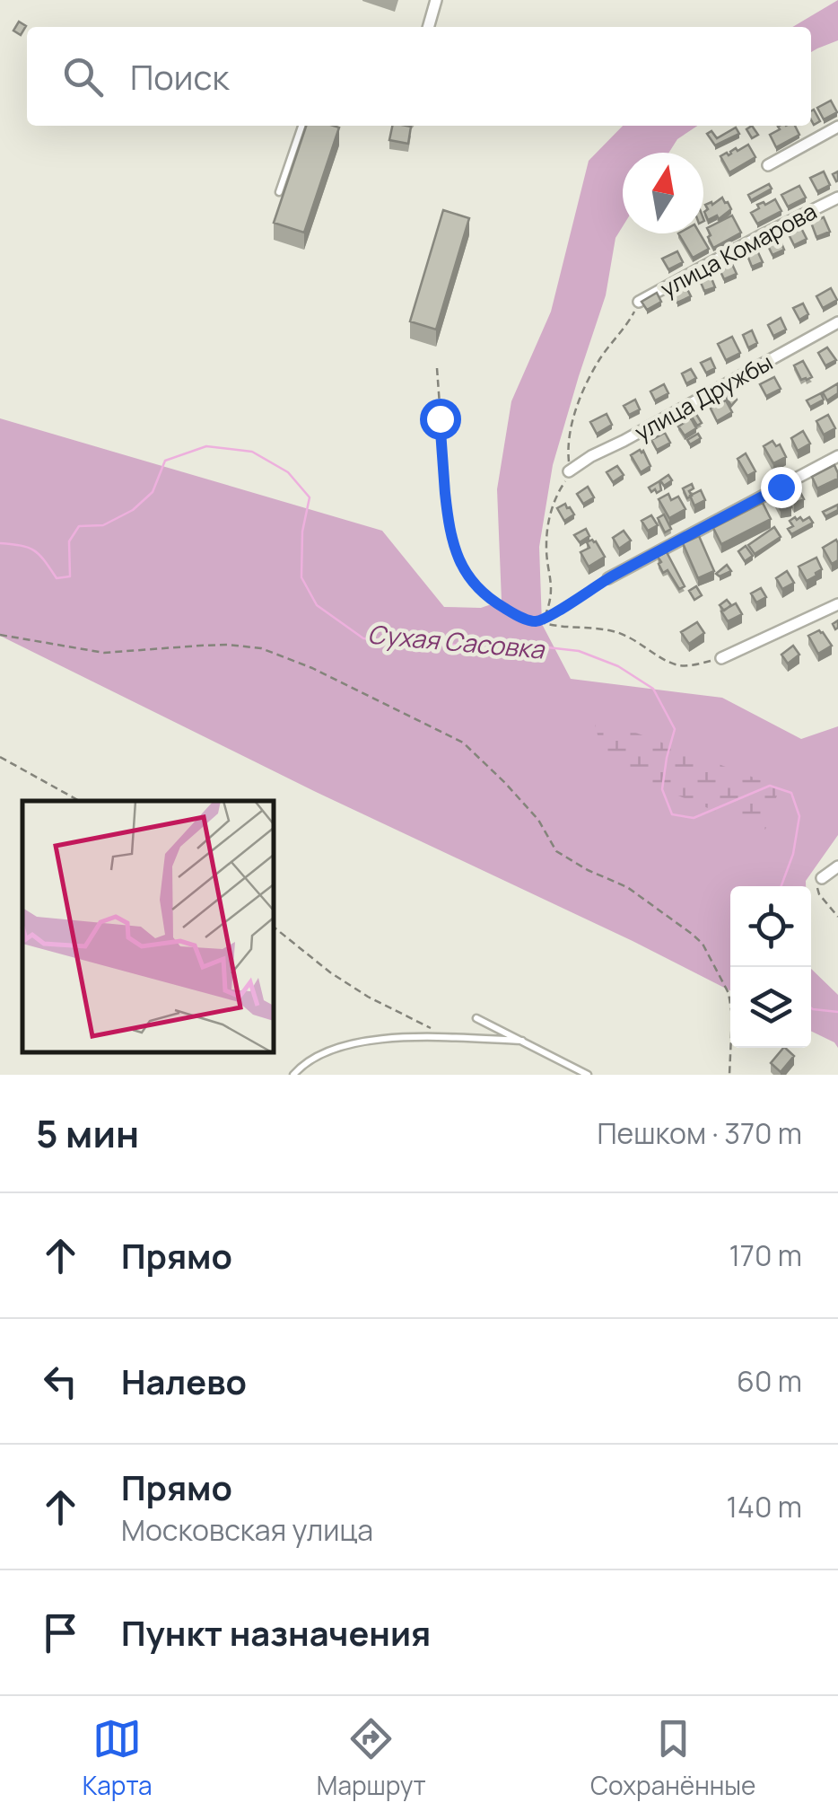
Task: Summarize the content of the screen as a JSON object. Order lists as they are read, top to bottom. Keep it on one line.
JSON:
{"streets":{"street":["улица Комарова","улица Дружбы"]},"water":["Сухая Сасовка"],"north":"top","page":{"search":"Поиск","heading":["5 мин","Пешком · 370 m"],"list":[["Прямо","170 m"],["Налево","60 m"],["Прямо","Московская улица","140 m"],"Пункт назначения"],"nav":["Карта","Маршрут","Сохранённые"]}}
